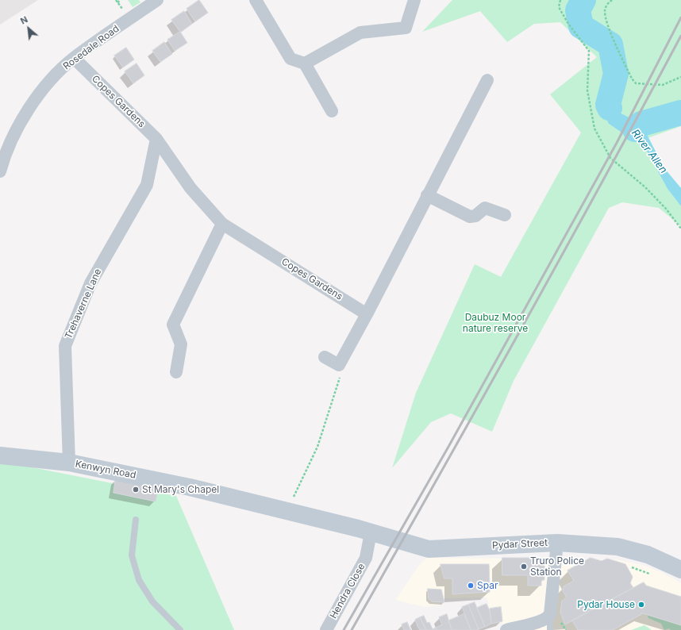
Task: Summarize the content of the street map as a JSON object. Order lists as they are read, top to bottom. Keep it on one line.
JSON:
{"streets":{"main road":["Kenwyn Road","Pydar Street"],"street":["Rosedale Road","Copes Gardens","Trehaverne Lane","Hendra Close"]},"crossings":[["Rosedale Road","Copes Gardens"],["Copes Gardens","Trehaverne Lane"],["Trehaverne Lane","Kenwyn Road"],["Kenwyn Road","Pydar Street"],["Kenwyn Road","Hendra Close"],["Pydar Street","Hendra Close"]],"water":["River Allen"],"parks":["Daubuz Moor nature reserve"],"places":["St Mary's Chapel","Truro Police Station","Spar","Pydar House"],"north":"top left"}
